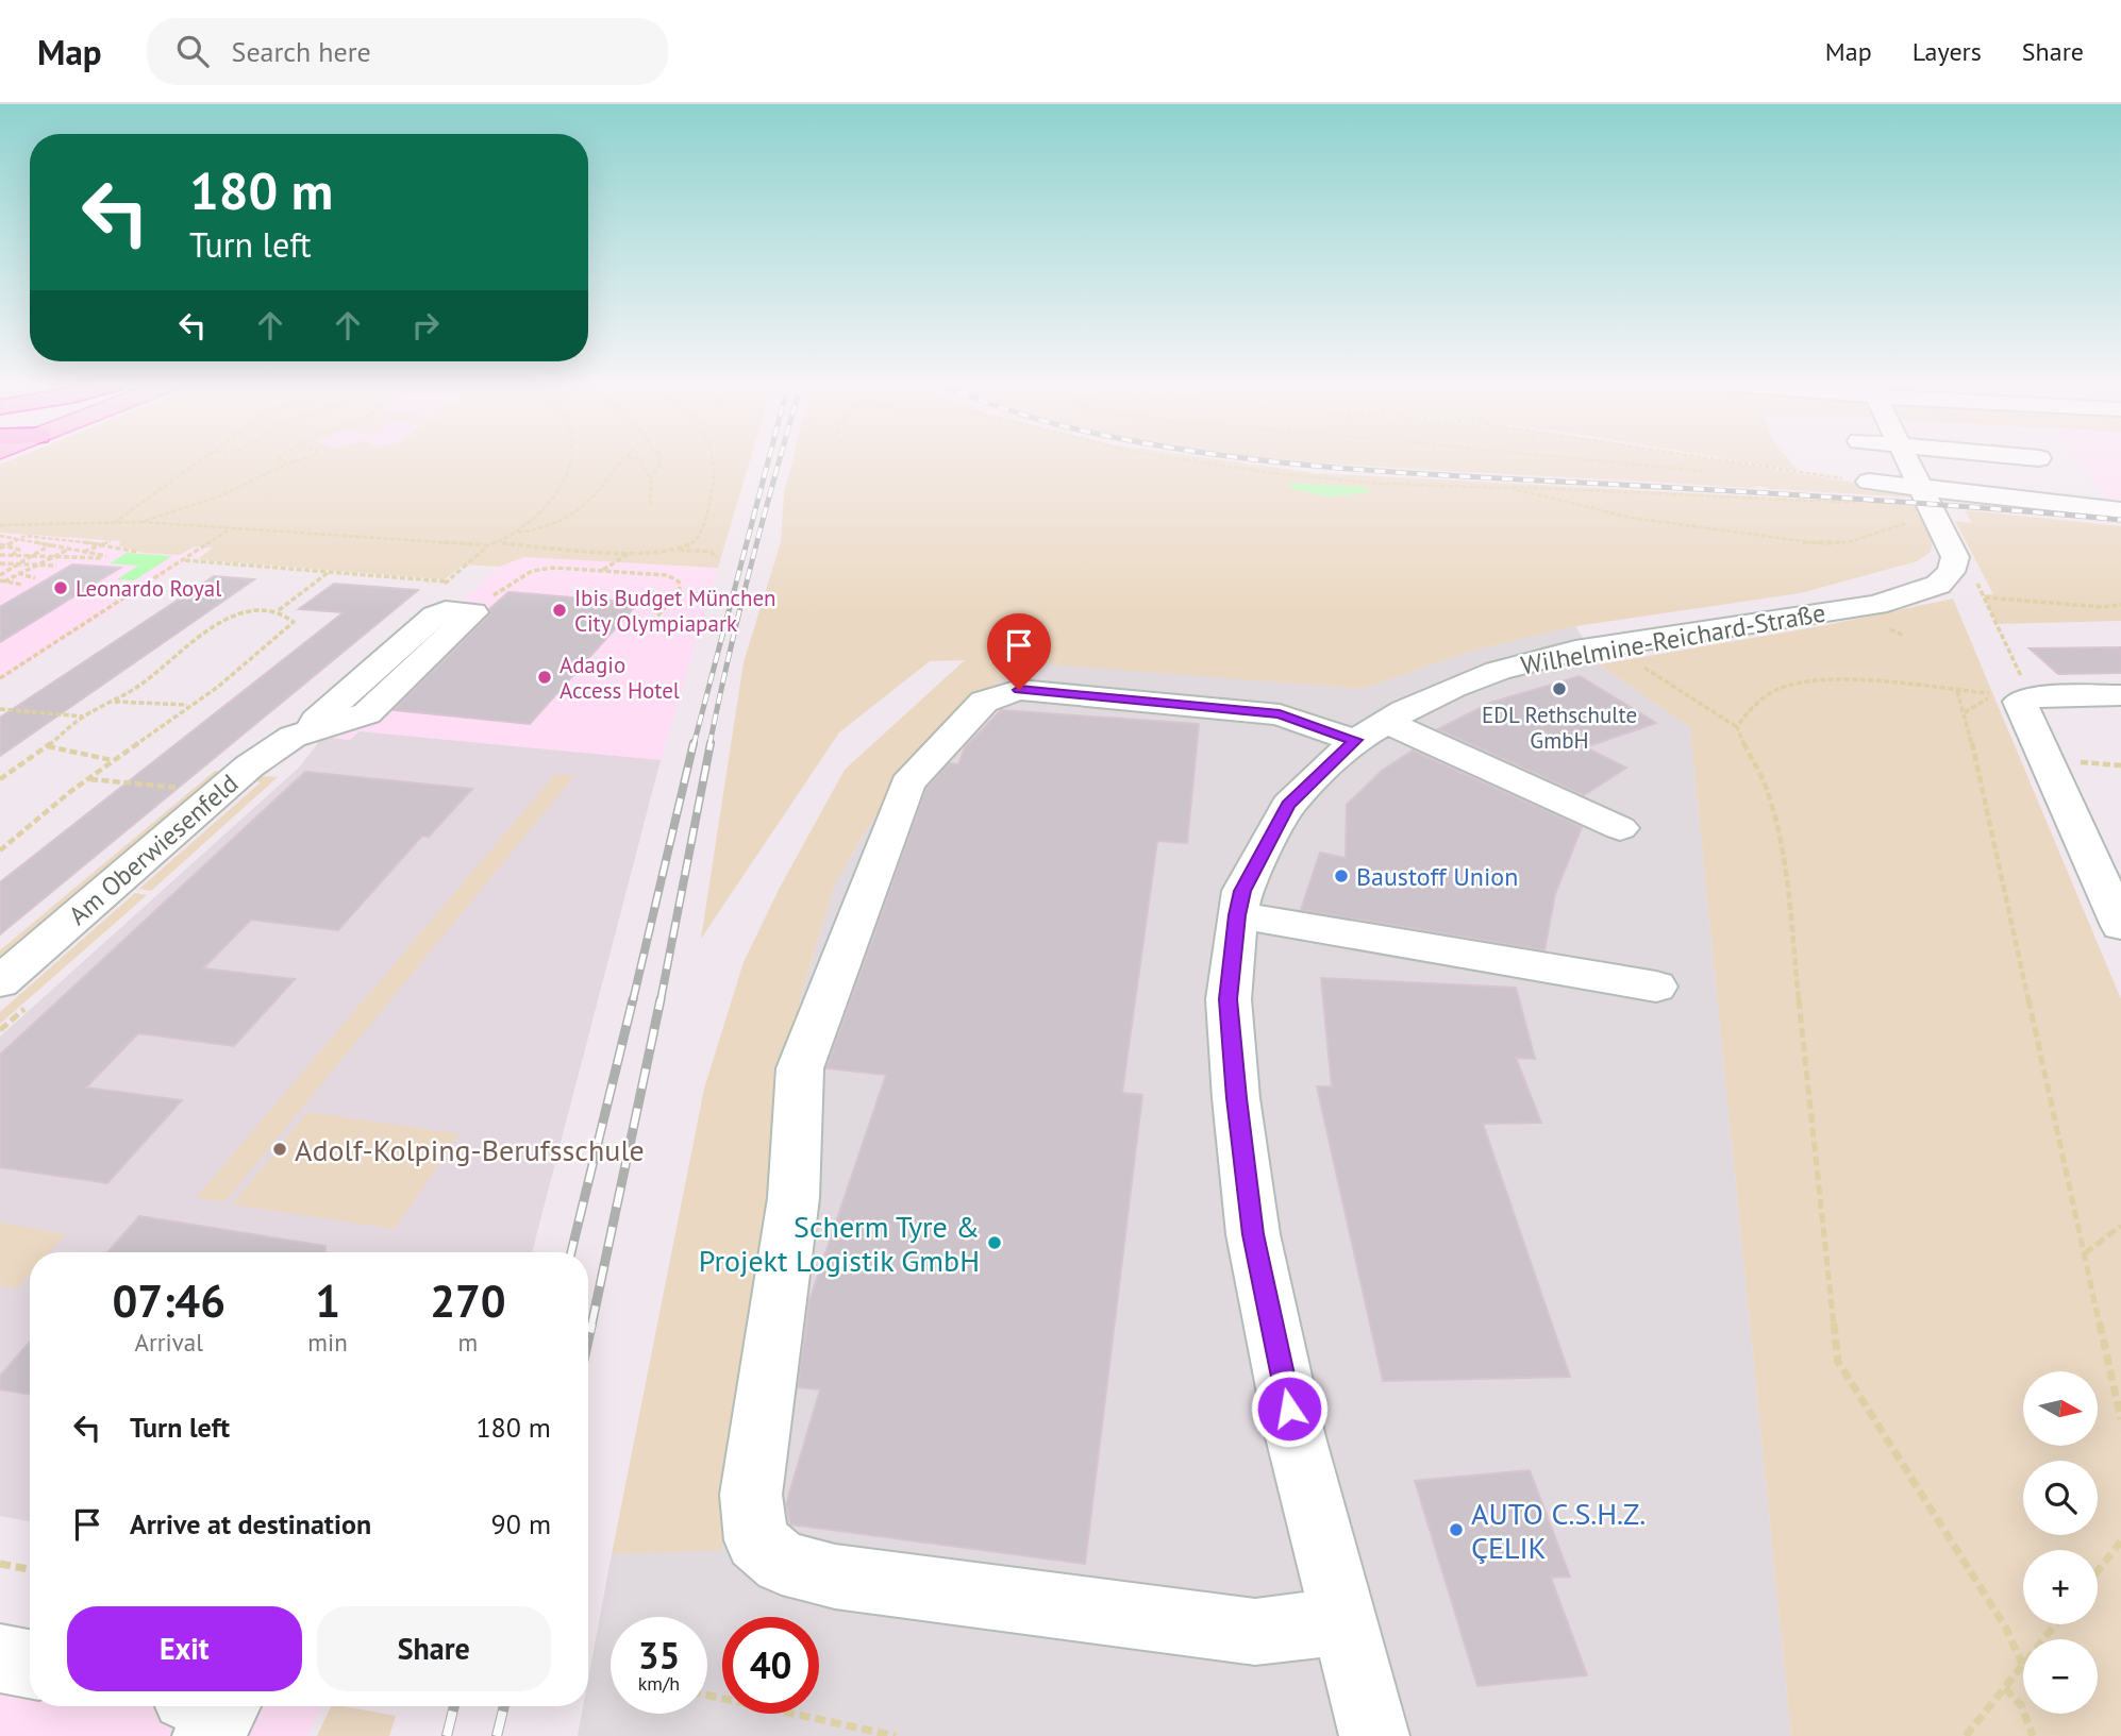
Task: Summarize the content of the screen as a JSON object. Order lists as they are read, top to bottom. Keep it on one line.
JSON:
{"streets":{"street":["Wilhelmine-Reichard-Straße","Am Oberwiesenfeld"]},"places":["Leonardo Royal","Ibis Budget München City Olympiapark","Adagio Access Hotel","EDL Rethschulte GmbH","Baustoff Union","Adolf-Kolping-Berufsschule","Scherm Tyre & Projekt Logistik GmbH","AUTO C.S.H.Z. ÇELIK"],"north":"right","page":{"header":"Map","search":"Search here","nav":["Map","Layers","Share"],"turn":["180 m","Turn left"],"eta":["07:46","Arrival","1","min","270","m"],"map_buttons":["+","−"],"list":[{"name":"Turn left","value":"180 m"},{"name":"Arrive at destination","value":"90 m"}],"buttons":["Exit","Share"],"speed":"35 km/h","limit":"40"}}
